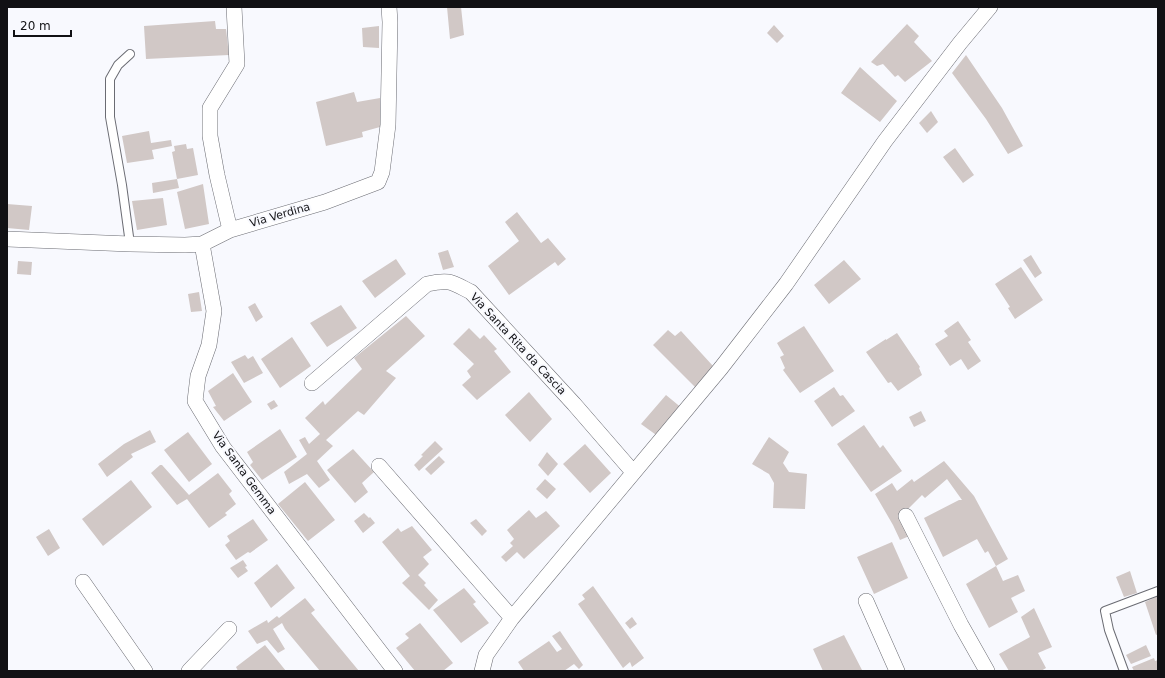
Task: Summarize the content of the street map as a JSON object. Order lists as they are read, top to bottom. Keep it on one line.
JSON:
{"streets":{"street":["Via Verdina","Via Santa Rita da Cascia","Via Santa Gemma"]},"crossings":[["Via Verdina","Via Santa Gemma"]],"scale_bar":"20 m"}
